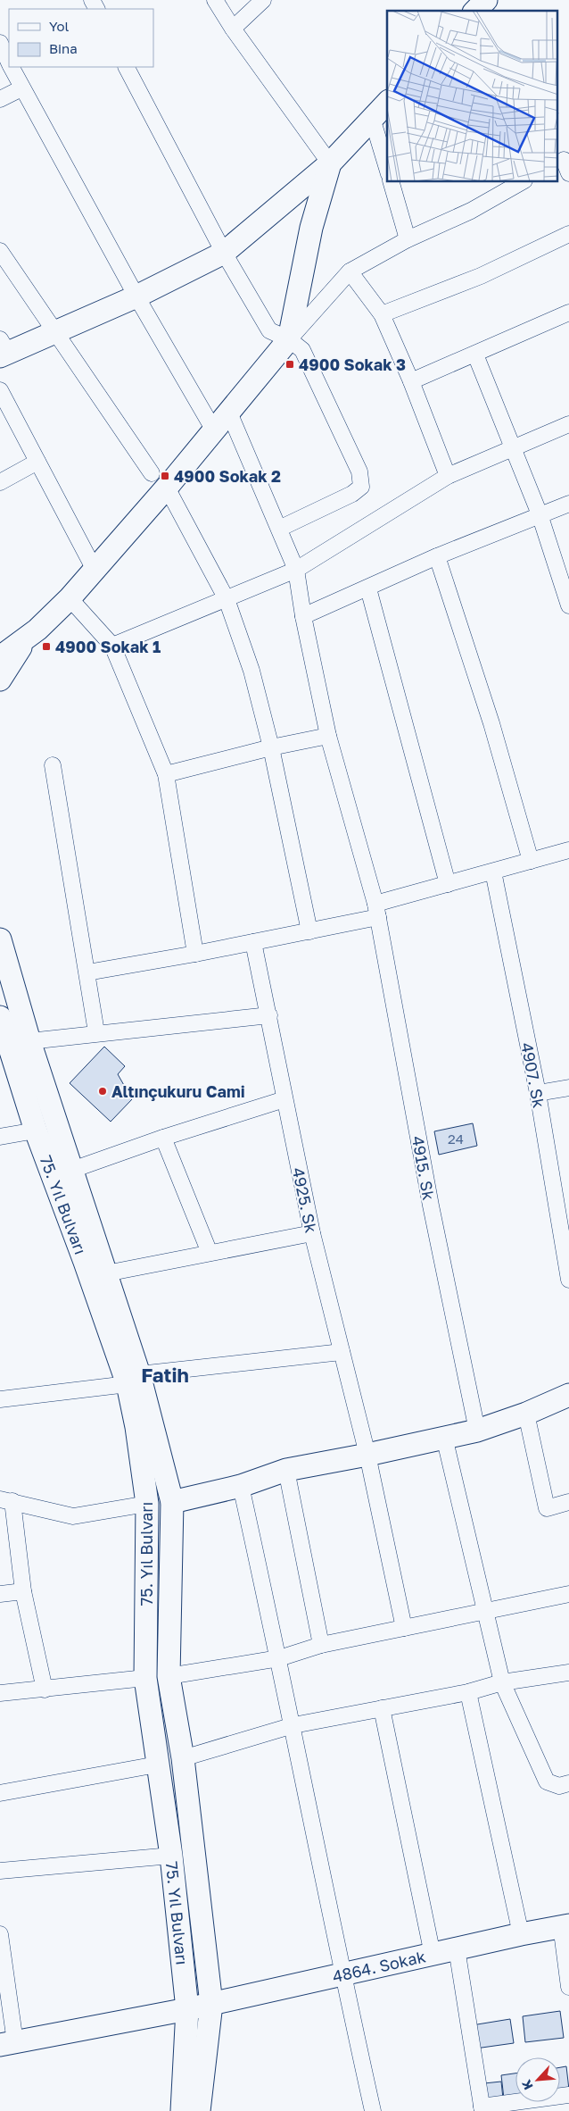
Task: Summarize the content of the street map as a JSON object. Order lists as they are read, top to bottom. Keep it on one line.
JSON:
{"streets":{"main road":["75. Yıl Bulvarı","4864. Sokak"],"street":["4907. Sk","4915. Sk","4925. Sk"]},"crossings":[["75. Yıl Bulvarı","4864. Sokak"]],"districts":["Fatih"],"places":{"transit":["4900 Sokak 3","4900 Sokak 2","4900 Sokak 1"],"other":["Altınçukuru Cami"]},"house_numbers":["24"],"legend":["Yol","Bina"],"north":"bottom left"}
